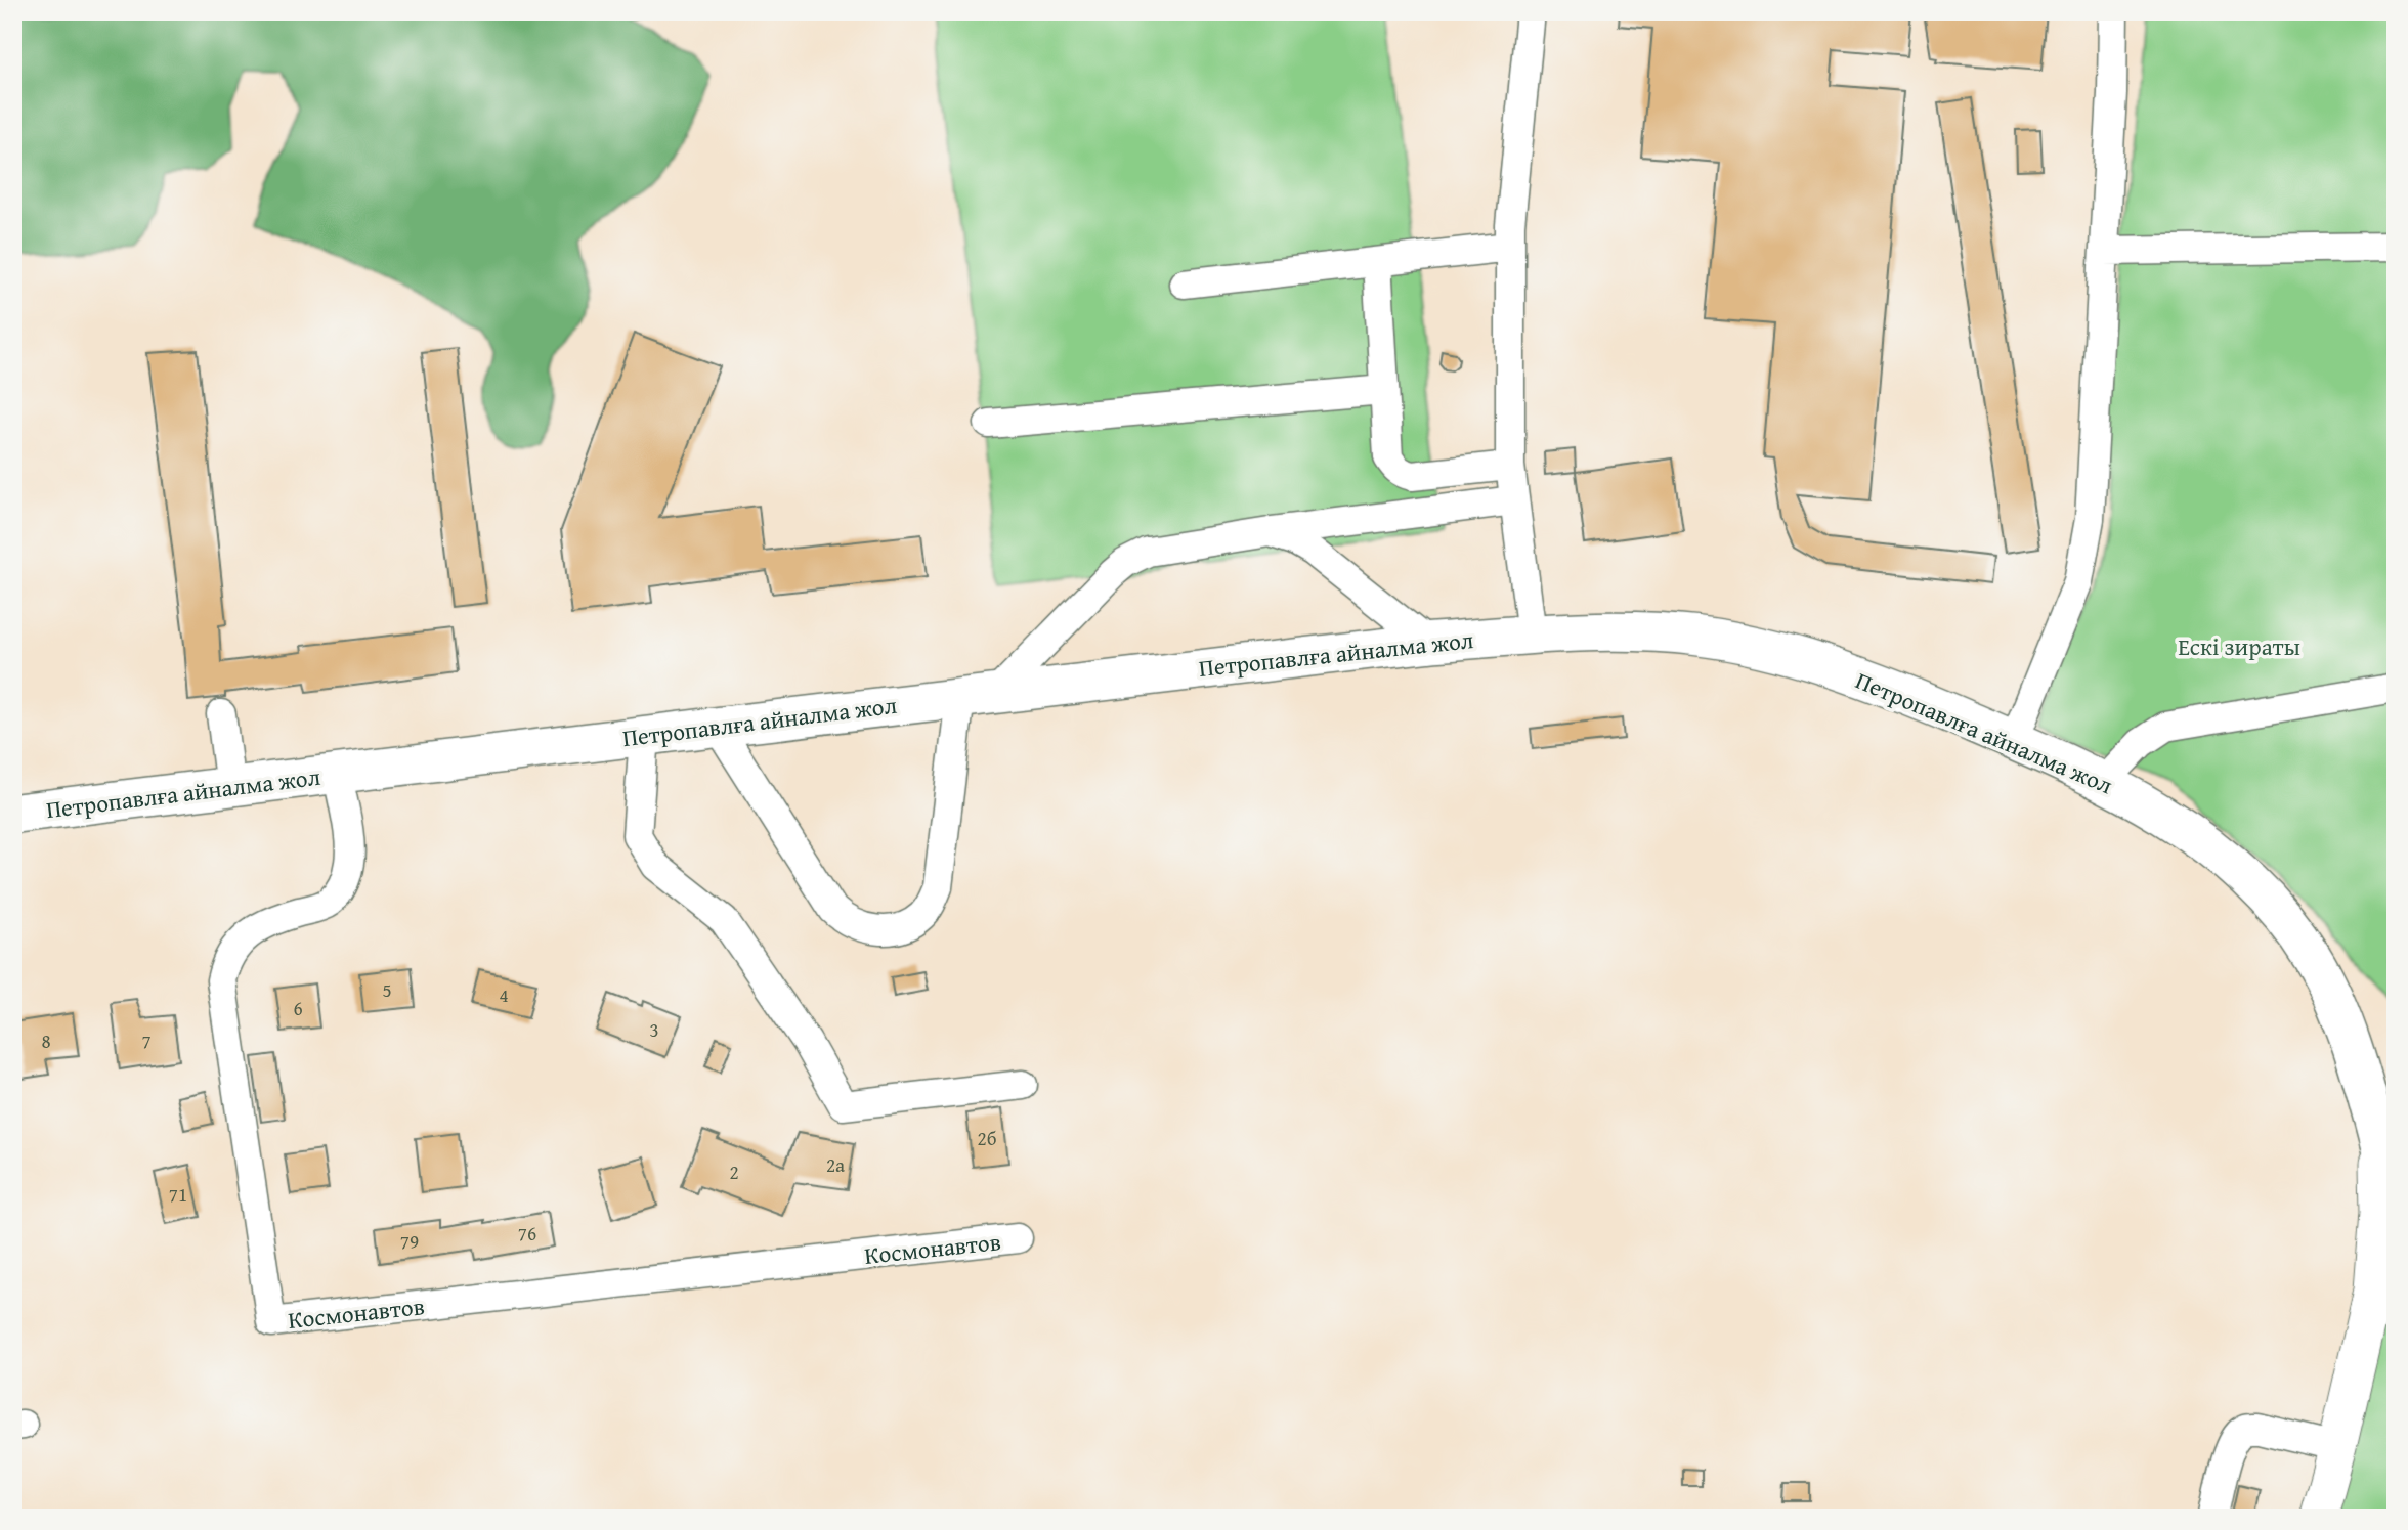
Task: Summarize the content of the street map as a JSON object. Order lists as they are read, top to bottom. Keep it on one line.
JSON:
{"streets":{"highway":["Петропавлға айналма жол"],"street":["Космонавтов"]},"crossings":[["Петропавлға айналма жол","Космонавтов"]],"parks":["Ескі зираты"],"house_numbers":["5","4","6","3","8","7","2б","2а","2","71","76","79"]}
